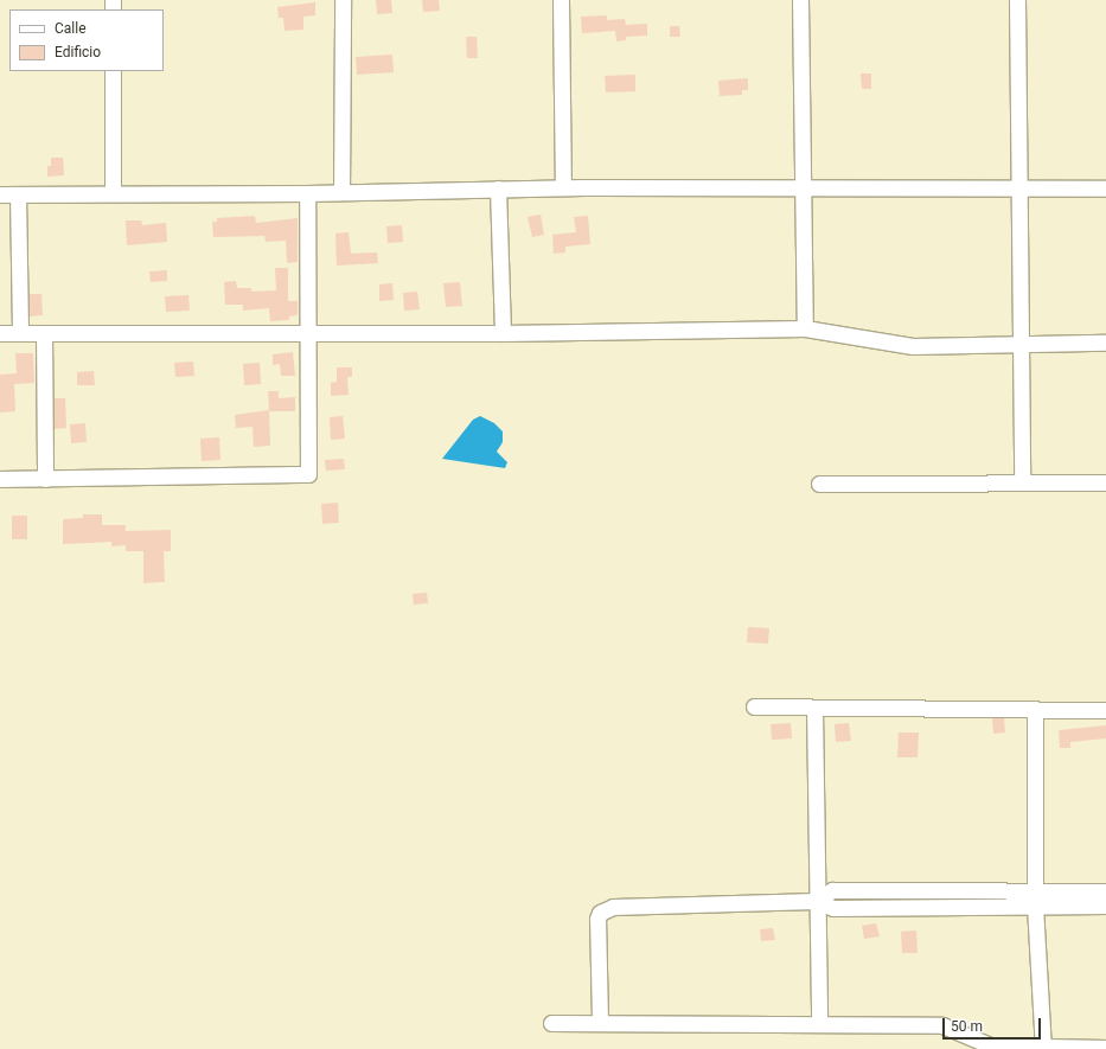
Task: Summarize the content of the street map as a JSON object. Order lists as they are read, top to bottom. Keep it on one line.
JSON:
{"legend":["Calle","Edificio"],"scale_bar":"50 m"}
